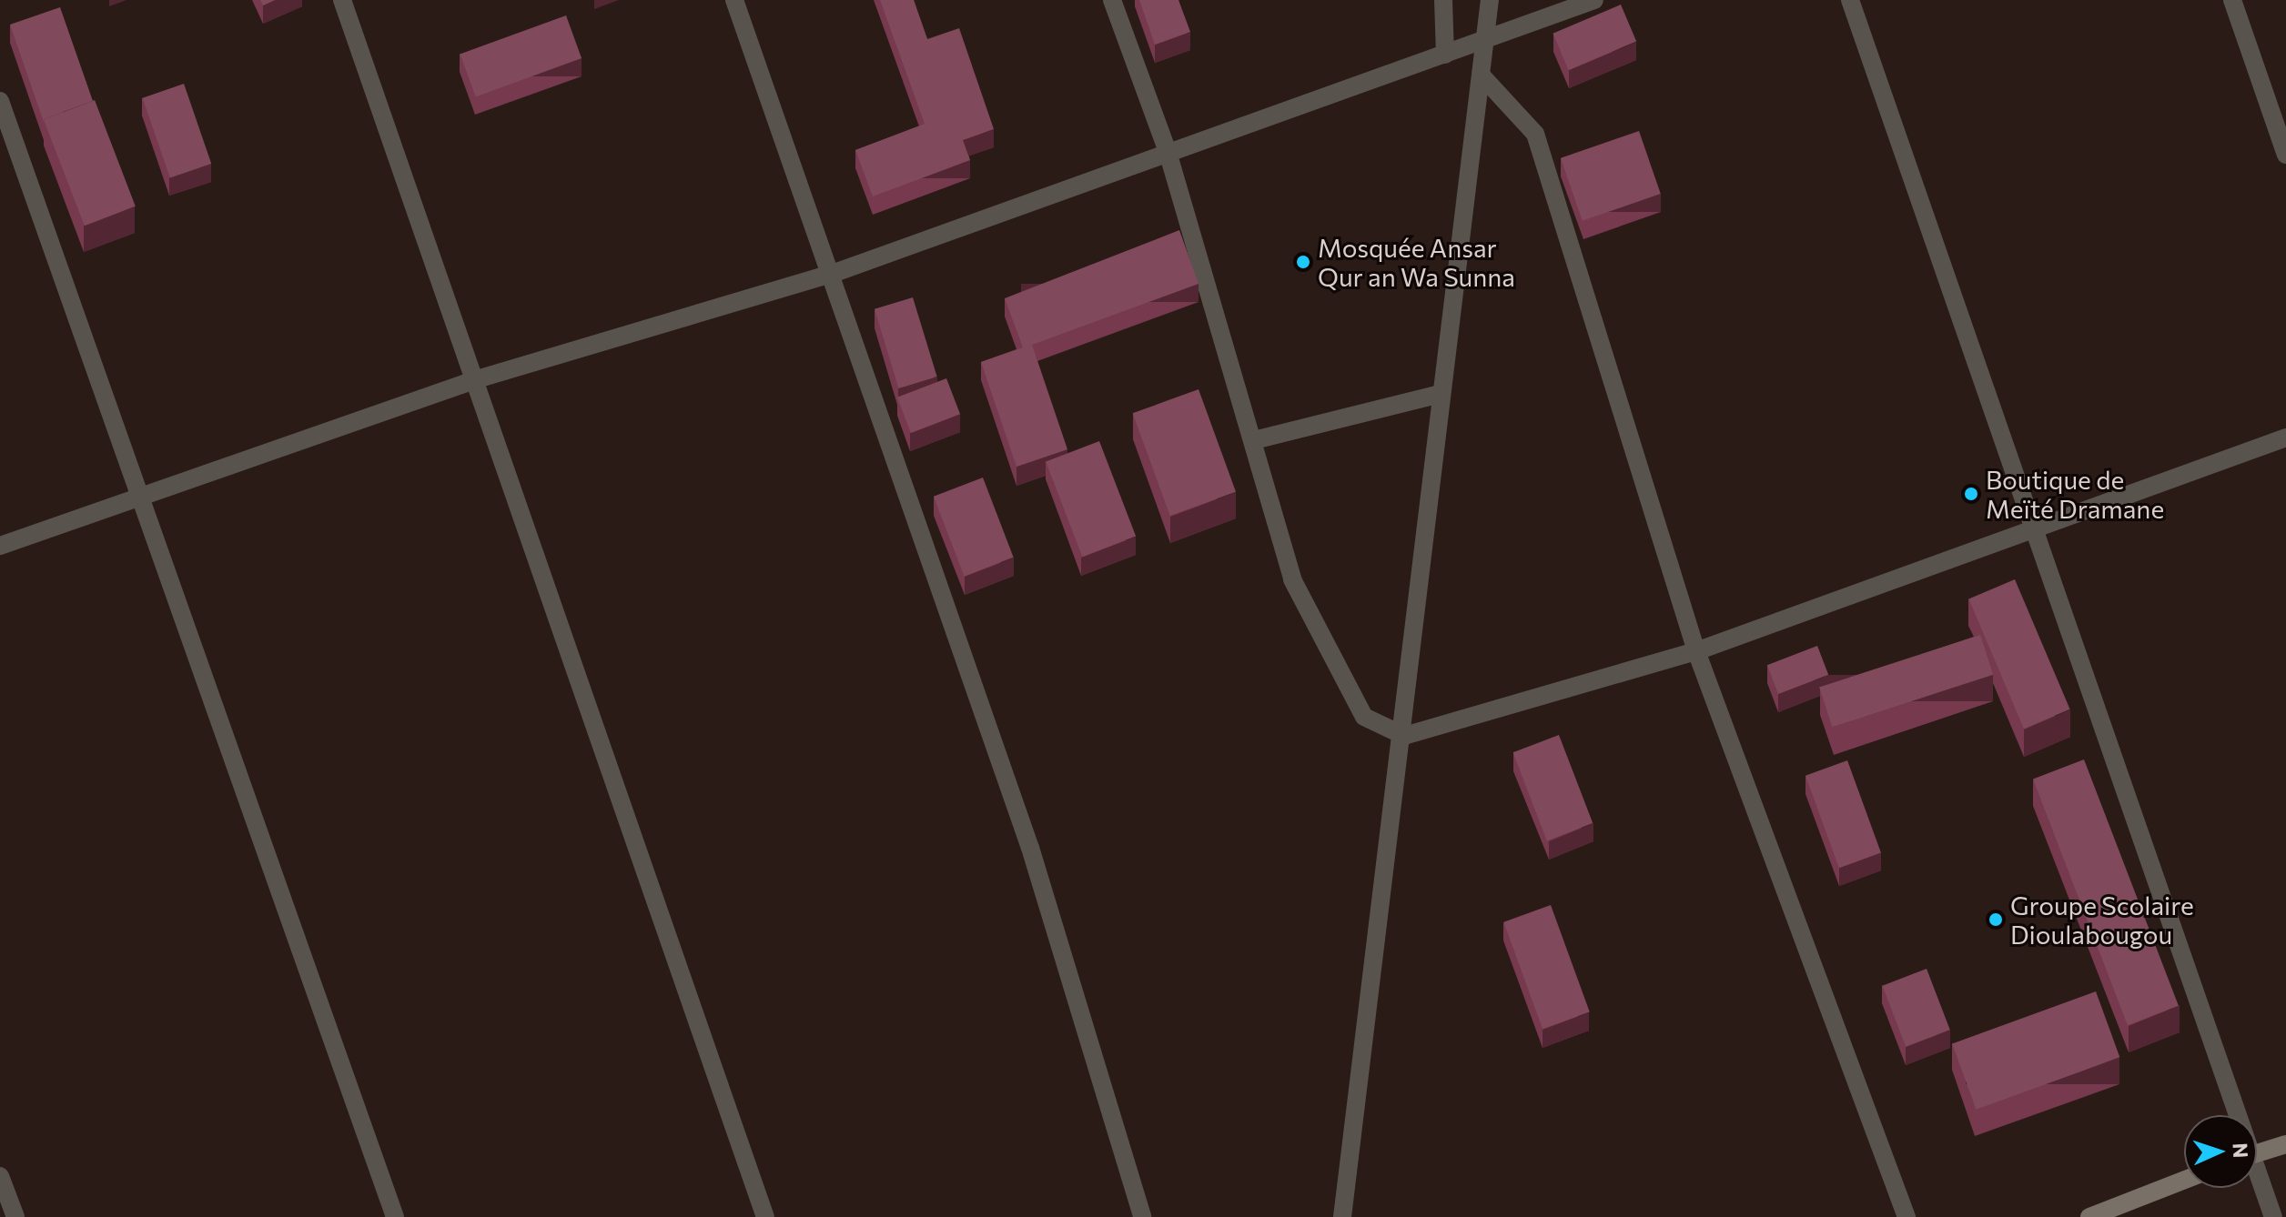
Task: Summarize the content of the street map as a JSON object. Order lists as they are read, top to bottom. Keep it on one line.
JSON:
{"places":["Mosquée Ansar Qur an Wa Sunna","Boutique de Meïté Dramane","Groupe Scolaire Dioulabougou"],"north":"right"}
